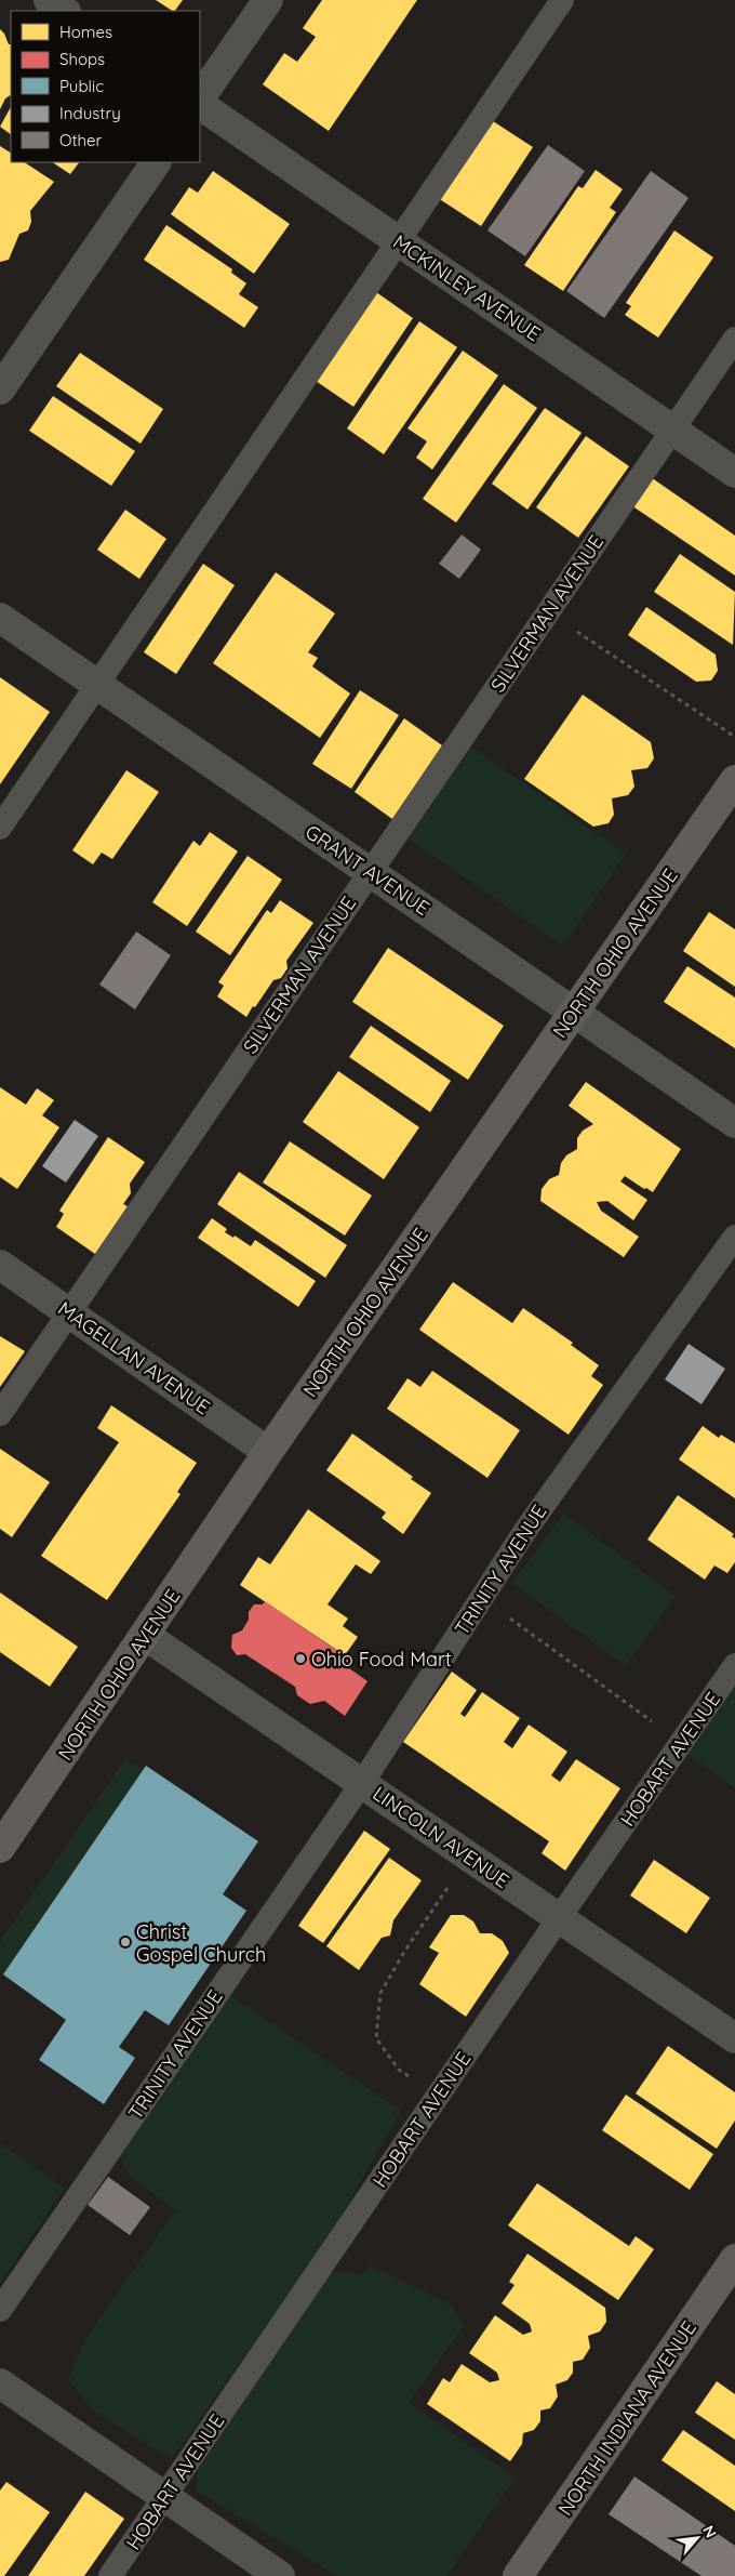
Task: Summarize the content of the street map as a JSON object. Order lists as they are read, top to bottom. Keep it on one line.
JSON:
{"streets":{"street":["MCKINLEY AVENUE","GRANT AVENUE","NORTH OHIO AVENUE","MAGELLAN AVENUE","LINCOLN AVENUE","NORTH INDIANA AVENUE"],"lane":["SILVERMAN AVENUE","TRINITY AVENUE","HOBART AVENUE"]},"crossings":[["MCKINLEY AVENUE","SILVERMAN AVENUE"],["SILVERMAN AVENUE","GRANT AVENUE"],["SILVERMAN AVENUE","MAGELLAN AVENUE"],["GRANT AVENUE","NORTH OHIO AVENUE"],["NORTH OHIO AVENUE","MAGELLAN AVENUE"],["NORTH OHIO AVENUE","LINCOLN AVENUE"],["TRINITY AVENUE","LINCOLN AVENUE"],["HOBART AVENUE","LINCOLN AVENUE"]],"places":["Ohio Food Mart","Christ Gospel Church"],"legend":["Homes","Shops","Public","Industry","Other"],"north":"top right"}
